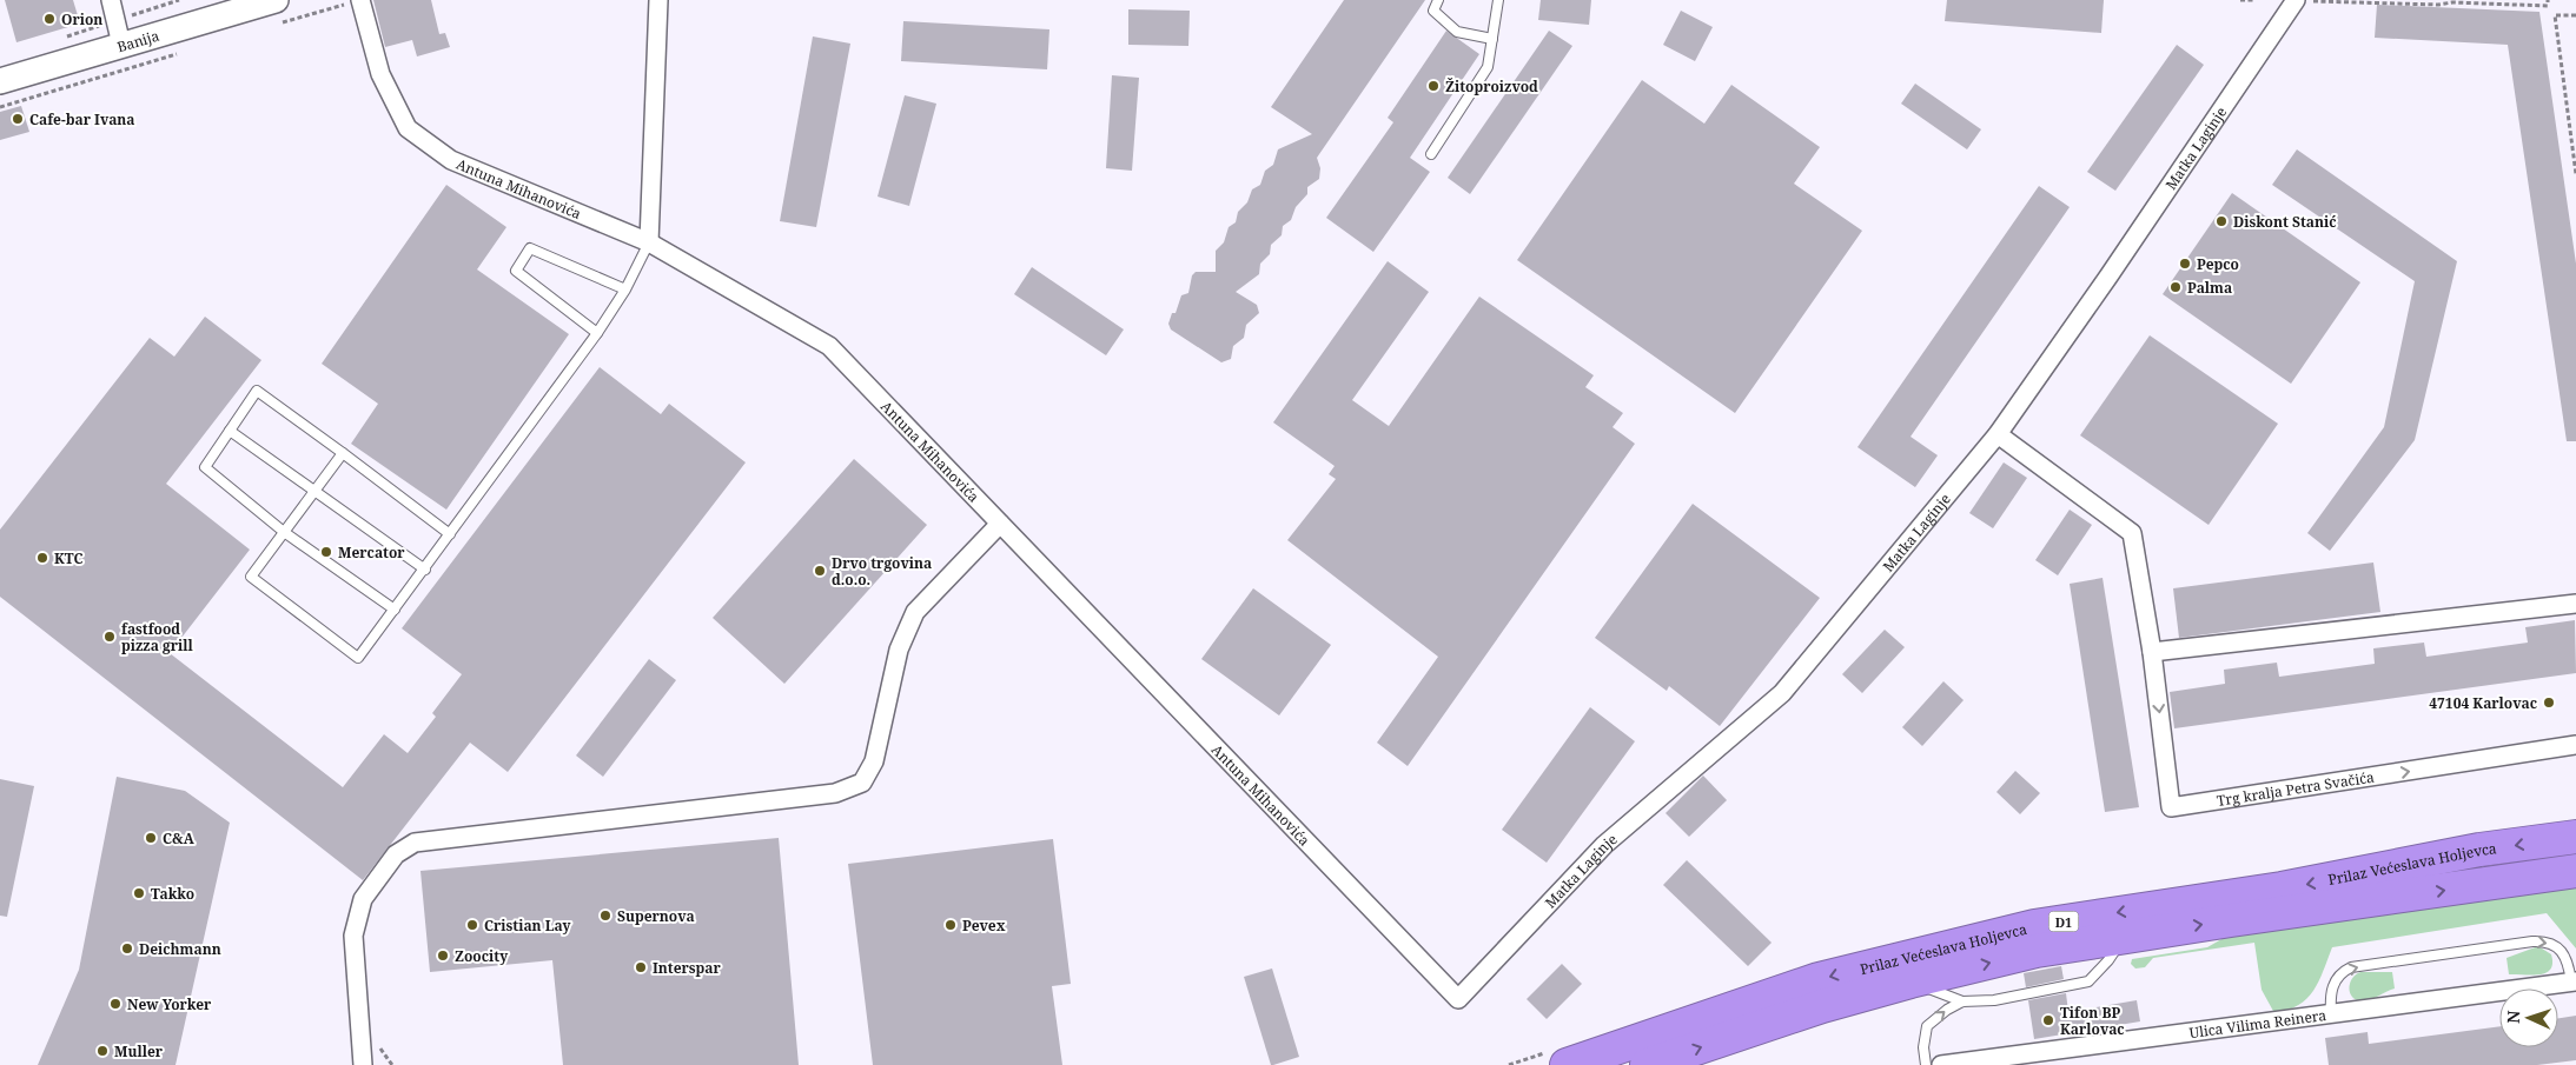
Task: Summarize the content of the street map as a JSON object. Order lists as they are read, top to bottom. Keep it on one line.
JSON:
{"streets":{"highway":["Prilaz Većeslava Holjevca","D1"],"main road":["Banija"],"street":["Matka Laginje","Antuna Mihanovića","Trg kralja Petra Svačića","Ulica Vilima Reinera"]},"crossings":[["Matka Laginje","Antuna Mihanovića"],["Matka Laginje","Trg kralja Petra Svačića"]],"places":["Orion","Žitoproizvod","Cafe-bar Ivana","Diskont Stanić","Pepco","Palma","Mercator","KTC","Drvo trgovina d.o.o.","fastfood pizza grill","47104 Karlovac","C&A","Takko","Supernova","Cristian Lay","Pevex","Deichmann","Zoocity","Interspar","New Yorker","Tifon BP Karlovac","Muller"],"north":"left"}
